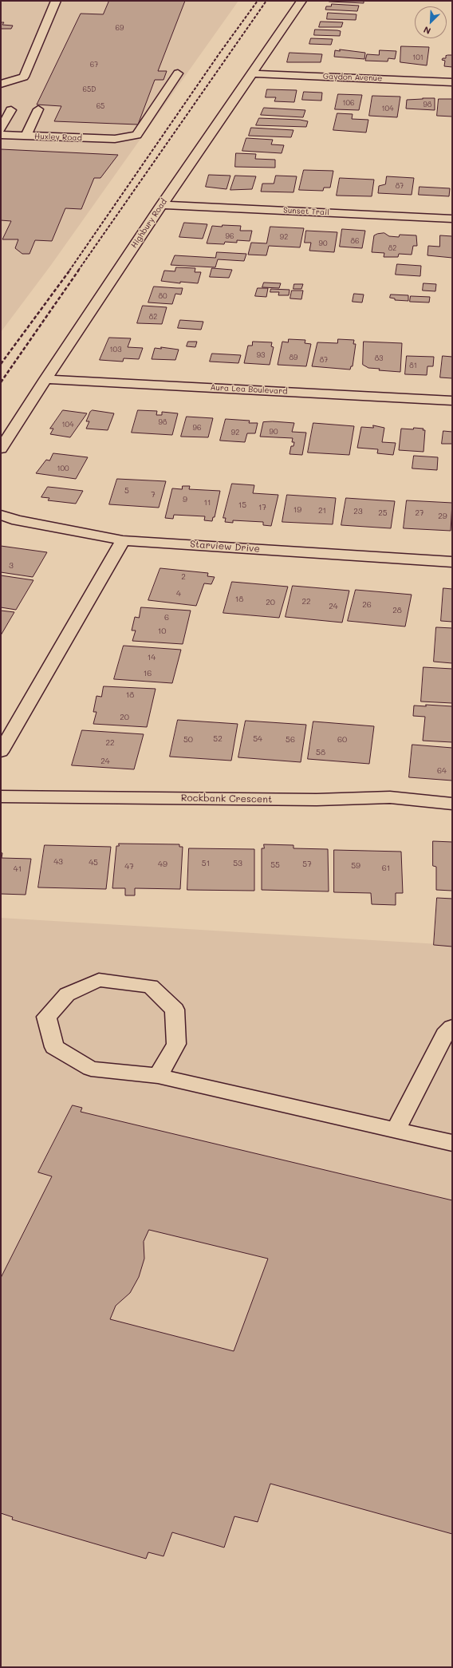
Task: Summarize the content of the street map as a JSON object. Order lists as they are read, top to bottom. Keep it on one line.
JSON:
{"streets":{"street":["Gaydon Avenue","Huxley Road","Sunset Trail","Highbury Road","Aura Lea Boulevard","Starview Drive","Rockbank Crescent"]},"crossings":[["Gaydon Avenue","Highbury Road"],["Sunset Trail","Highbury Road"],["Highbury Road","Aura Lea Boulevard"]],"house_numbers":["69","101","67","65D","106","98","65","104","87","96","92","86","90","82","80","82","103","93","89","83","87","81","98","104","96","90","92","100","5","7","9","11","15","17","19","21","23","25","27","29","3","2","4","18","22","20","26","24","28","6","10","14","16","18","20","52","54","50","56","60","22","58","24","64","43","45","51","53","49","57","55","59","47","61","41"],"north":"bottom left"}
